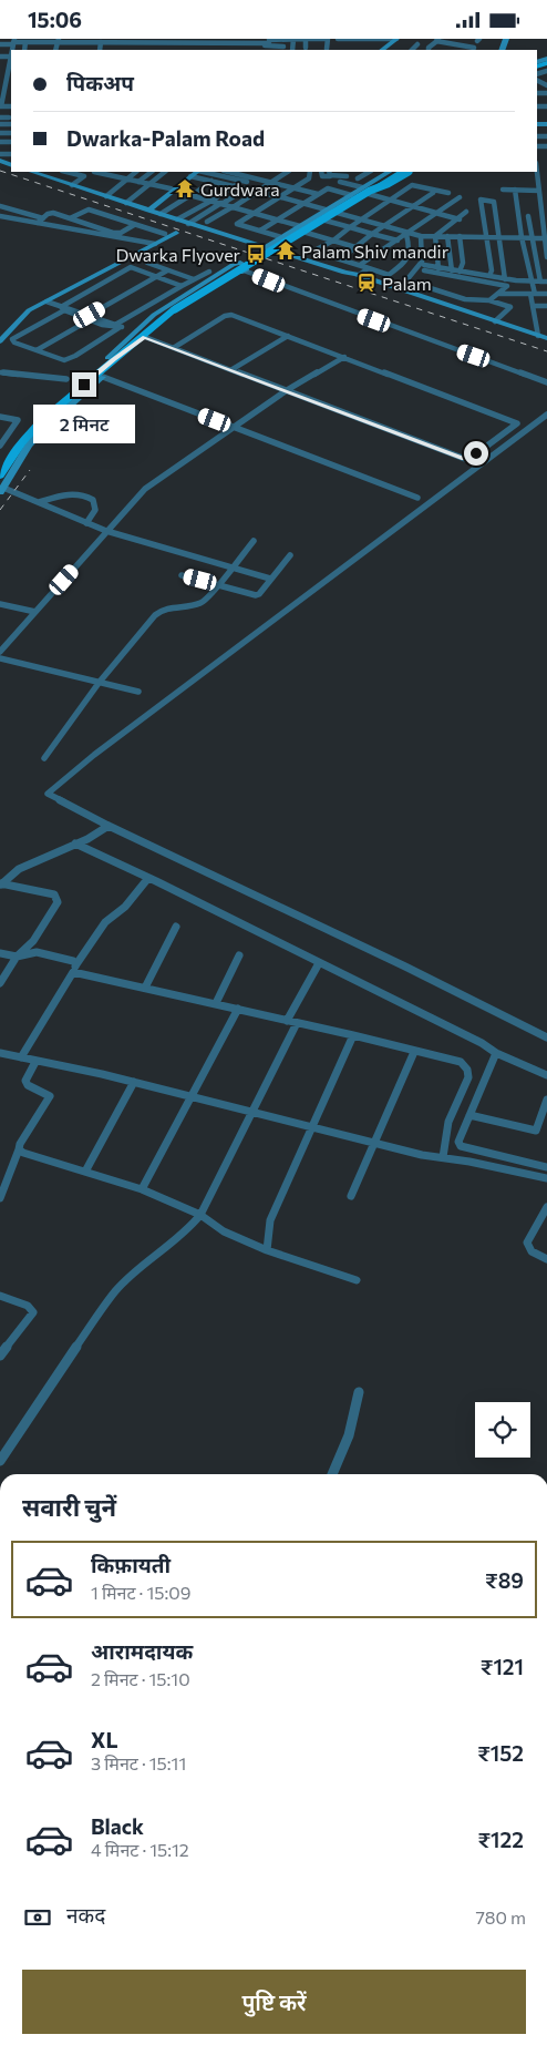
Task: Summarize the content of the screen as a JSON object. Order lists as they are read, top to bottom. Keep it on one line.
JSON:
{"places":{"temple":["Gurdwara","Palam Shiv mandir"],"bus stop":["Dwarka Flyover"],"station":["Palam"]},"page":{"status":"15:06","banner":["पिकअप","Dwarka-Palam Road"],"bubble":"2 मिनट","heading":"सवारी चुनें","list":[{"name":"किफ़ायती","note":"1 मिनट · 15:09","value":"₹89"},{"name":"आरामदायक","note":"2 मिनट · 15:10","value":"₹121"},{"name":"XL","note":"3 मिनट · 15:11","value":"₹152"},{"name":"Black","note":"4 मिनट · 15:12","value":"₹122"}],"pay":["नकद","780 m"],"buttons":"पुष्टि करें"}}
